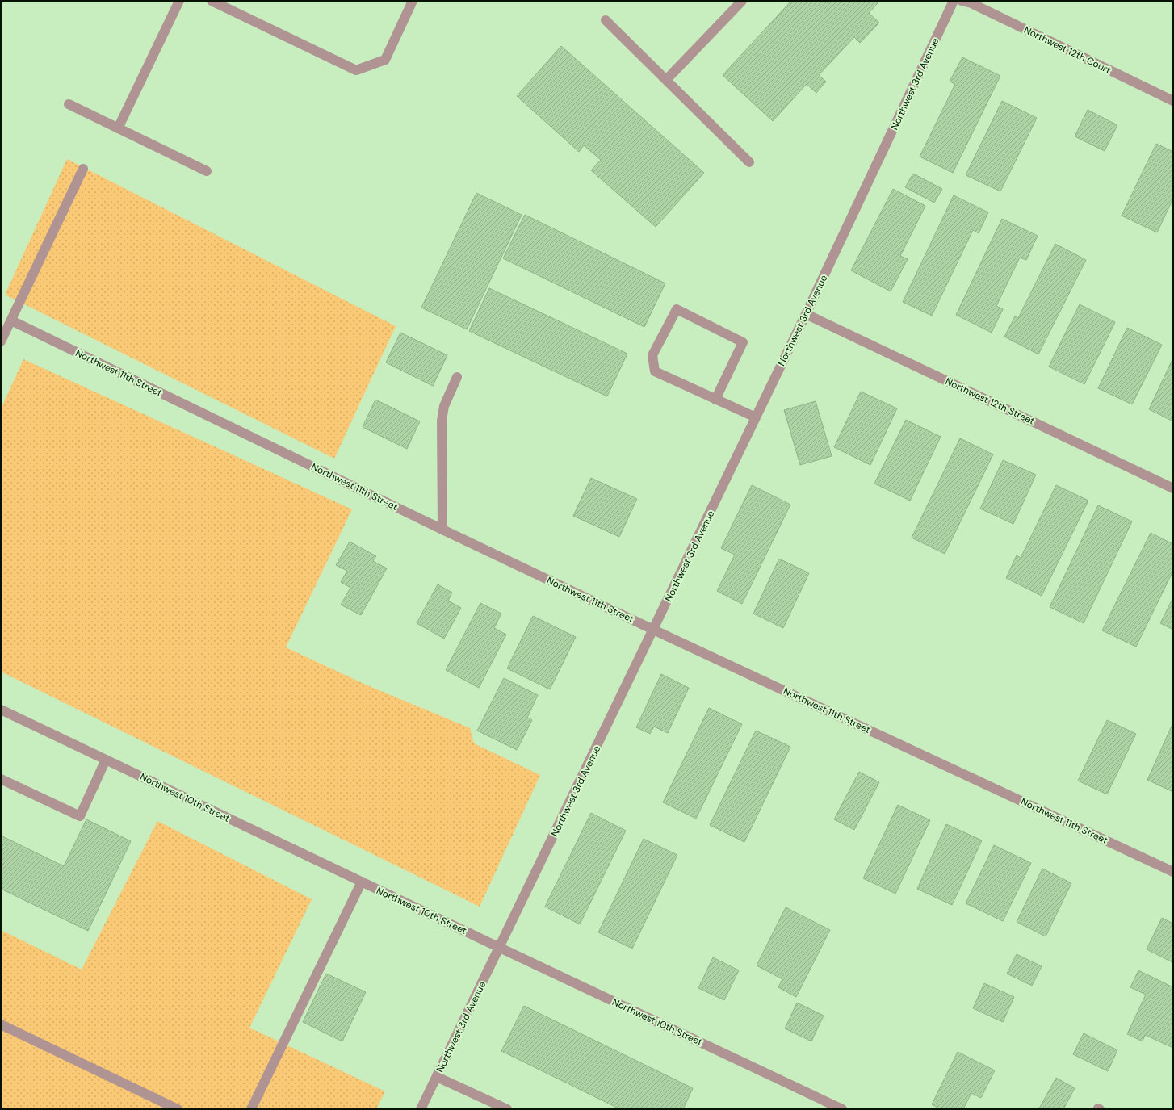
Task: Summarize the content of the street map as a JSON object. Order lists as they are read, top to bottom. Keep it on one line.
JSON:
{"streets":{"street":["Northwest 12th Court","Northwest 3rd Avenue","Northwest 11th Street","Northwest 12th Street","Northwest 10th Street"]},"crossings":[["Northwest 3rd Avenue","Northwest 11th Street"],["Northwest 3rd Avenue","Northwest 12th Street"],["Northwest 3rd Avenue","Northwest 10th Street"]]}
